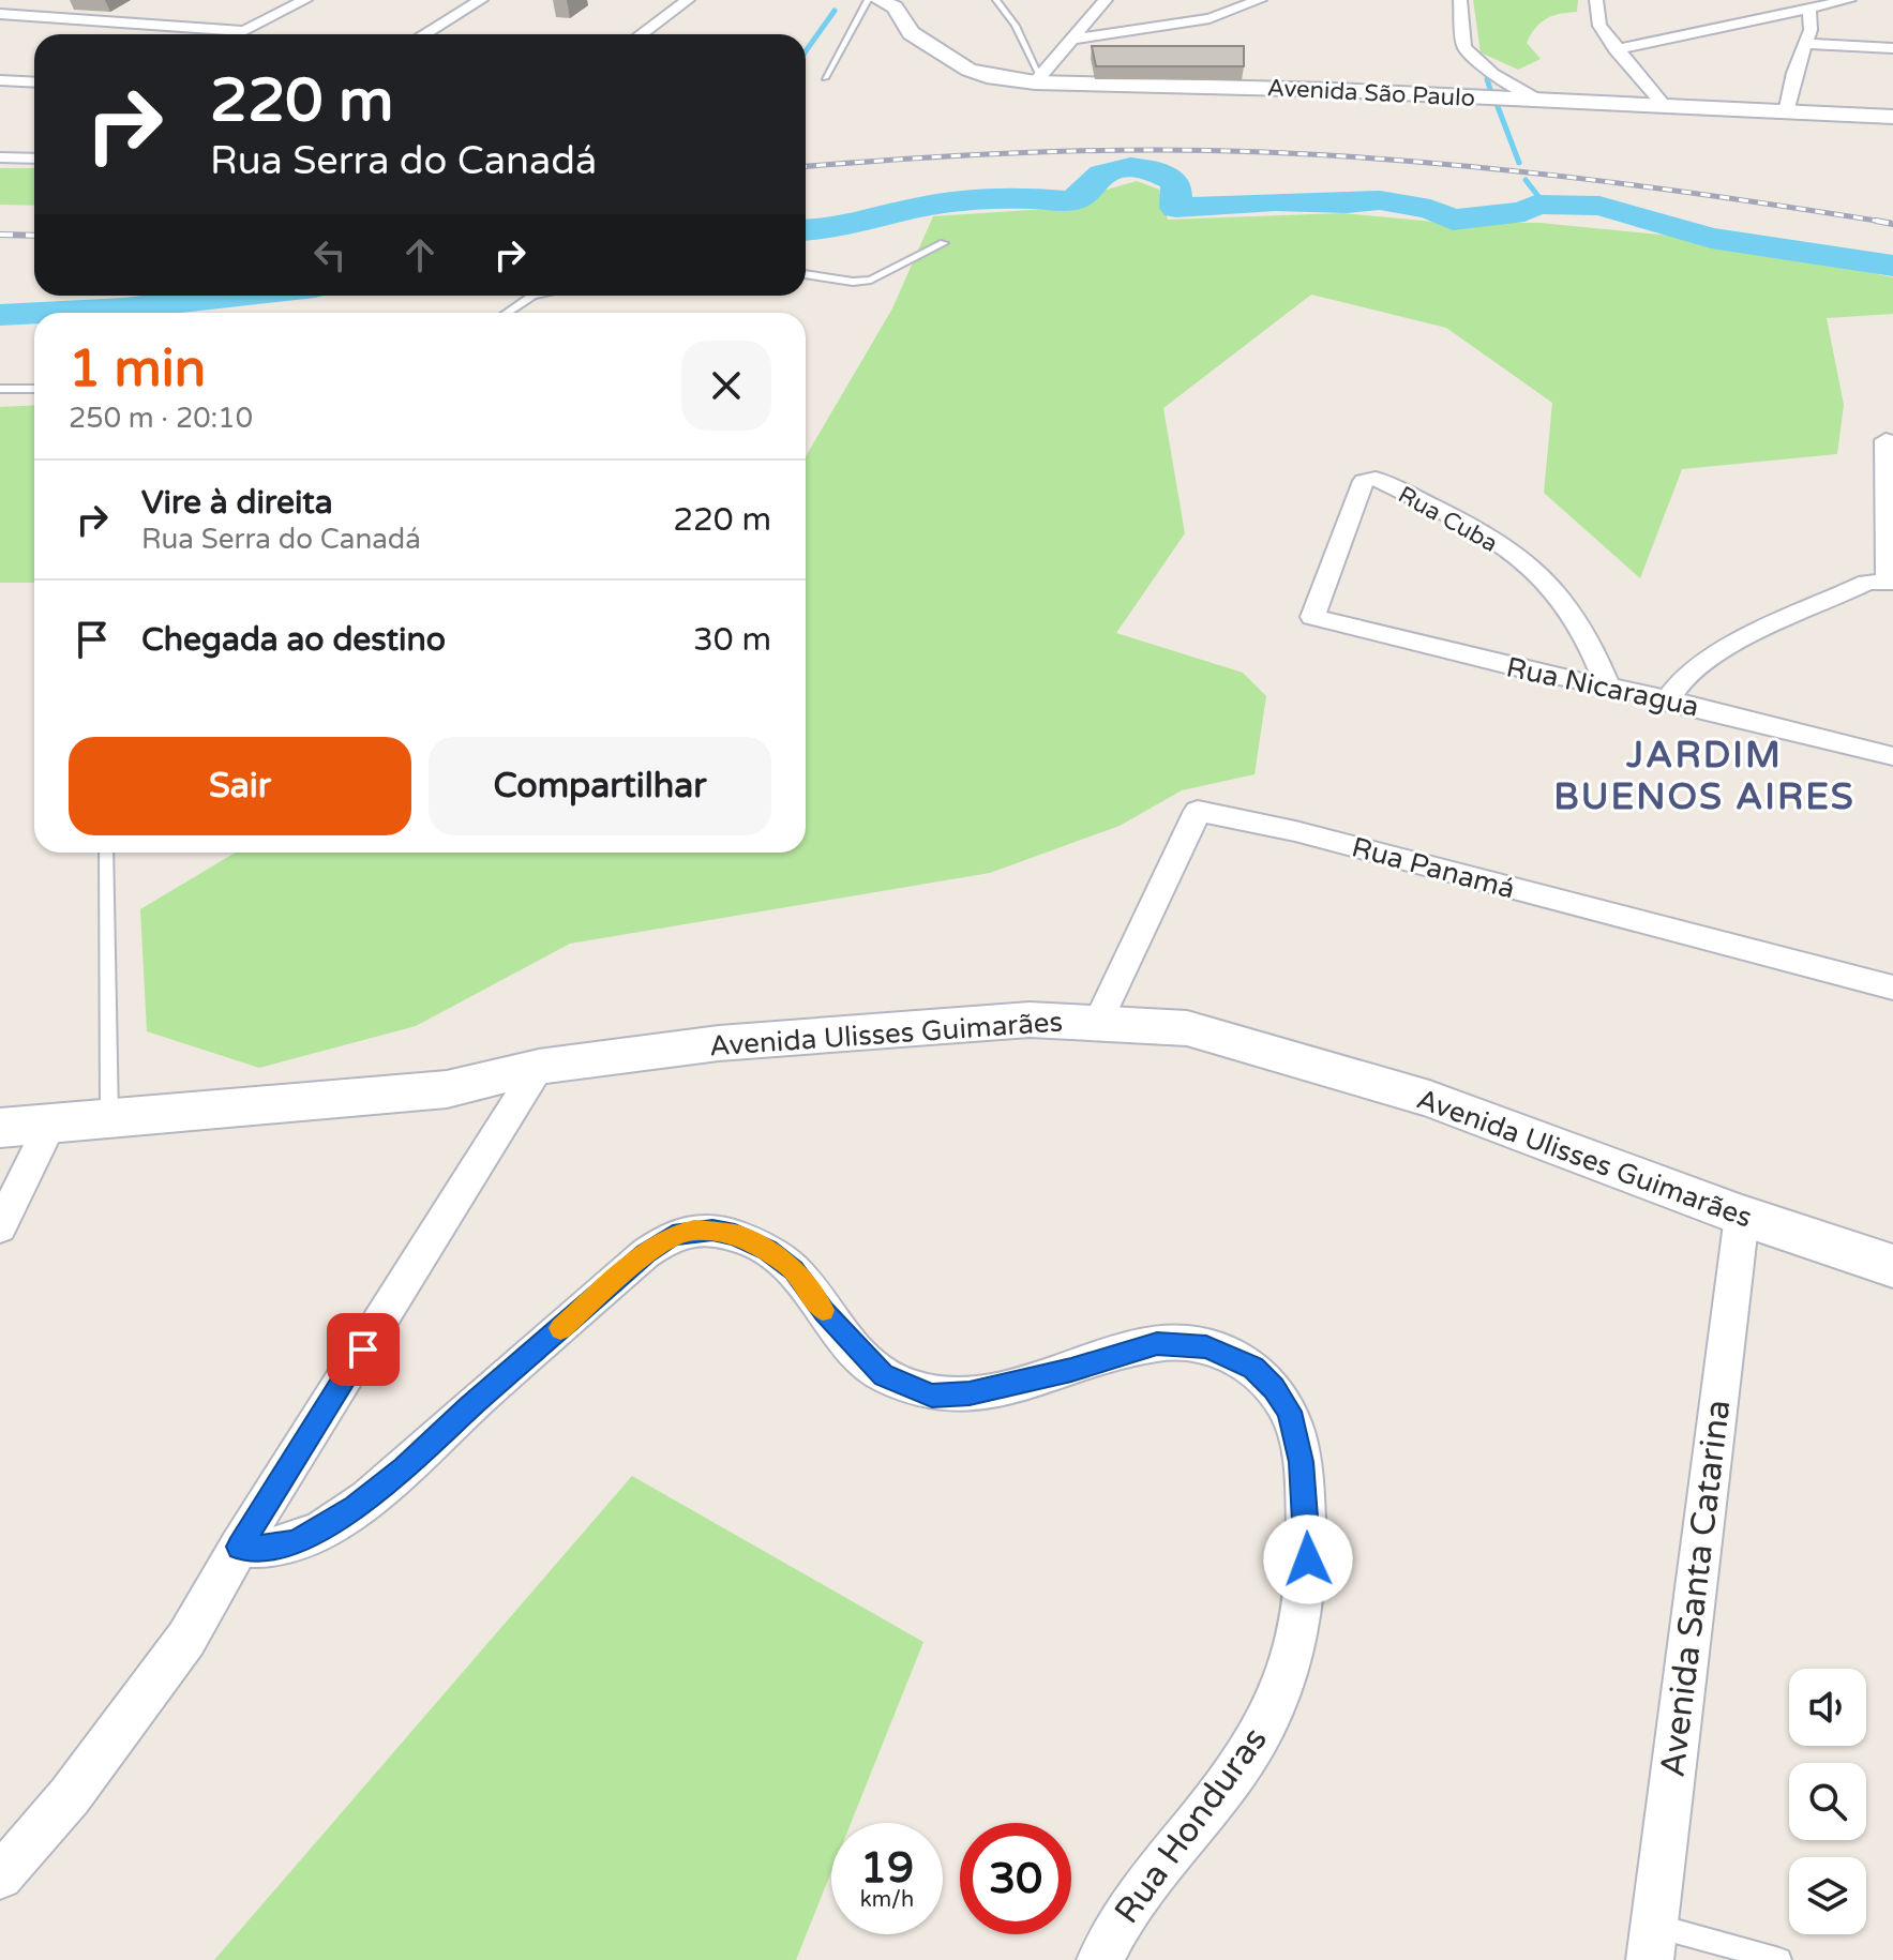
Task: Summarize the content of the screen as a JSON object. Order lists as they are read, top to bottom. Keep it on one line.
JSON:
{"streets":{"main road":["Avenida São Paulo","Avenida Ulisses Guimarães"],"street":["Rua Cuba","Rua Nicaragua","Rua Panamá","Avenida Santa Catarina","Rua Honduras"]},"crossings":[["Rua Cuba","Rua Nicaragua"],["Rua Panamá","Avenida Ulisses Guimarães"],["Avenida Ulisses Guimarães","Avenida Santa Catarina"]],"districts":["JARDIM BUENOS AIRES"],"page":{"turn":["220 m","Rua Serra do Canadá"],"heading":["1 min","250 m · 20:10"],"list":[{"name":"Vire à direita","note":"Rua Serra do Canadá","value":"220 m"},{"name":"Chegada ao destino","value":"30 m"}],"buttons":["Sair","Compartilhar"],"speed":"19 km/h","limit":"30"}}
